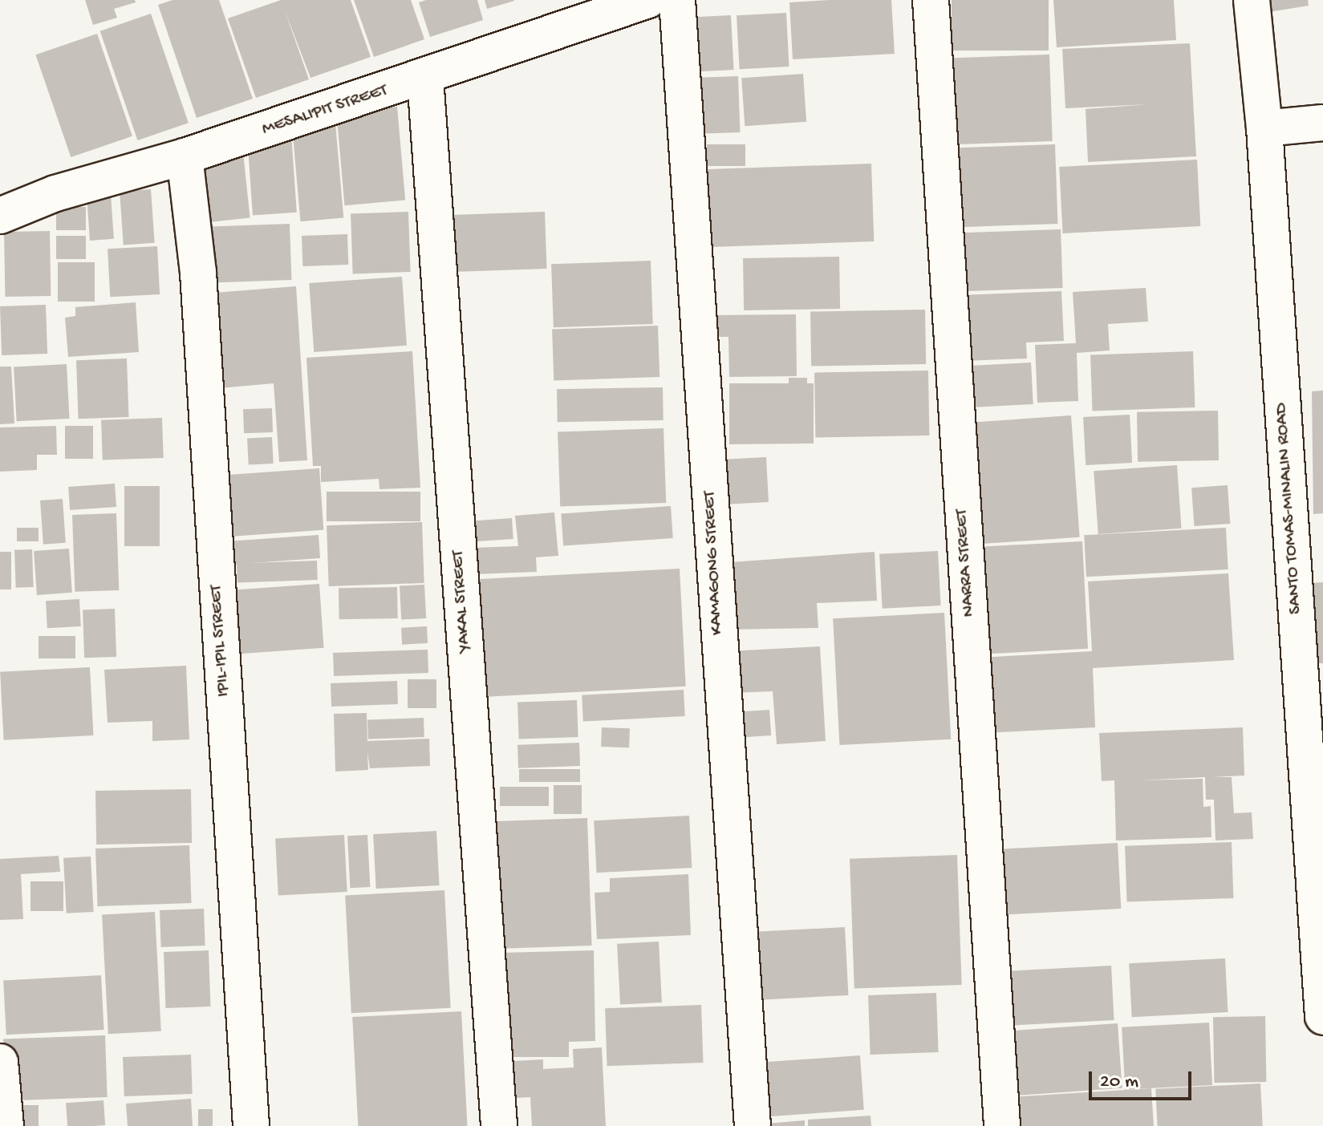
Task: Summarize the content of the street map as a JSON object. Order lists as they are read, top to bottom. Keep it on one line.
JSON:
{"streets":{"street":["MESALIPIT STREET","SANTO TOMAS-MINALIN ROAD","KAMAGONG STREET","NARRA STREET","YAKAL STREET","IPIL-IPIL STREET"]},"crossings":[["MESALIPIT STREET","YAKAL STREET"],["MESALIPIT STREET","IPIL-IPIL STREET"]],"scale_bar":"20 m"}
